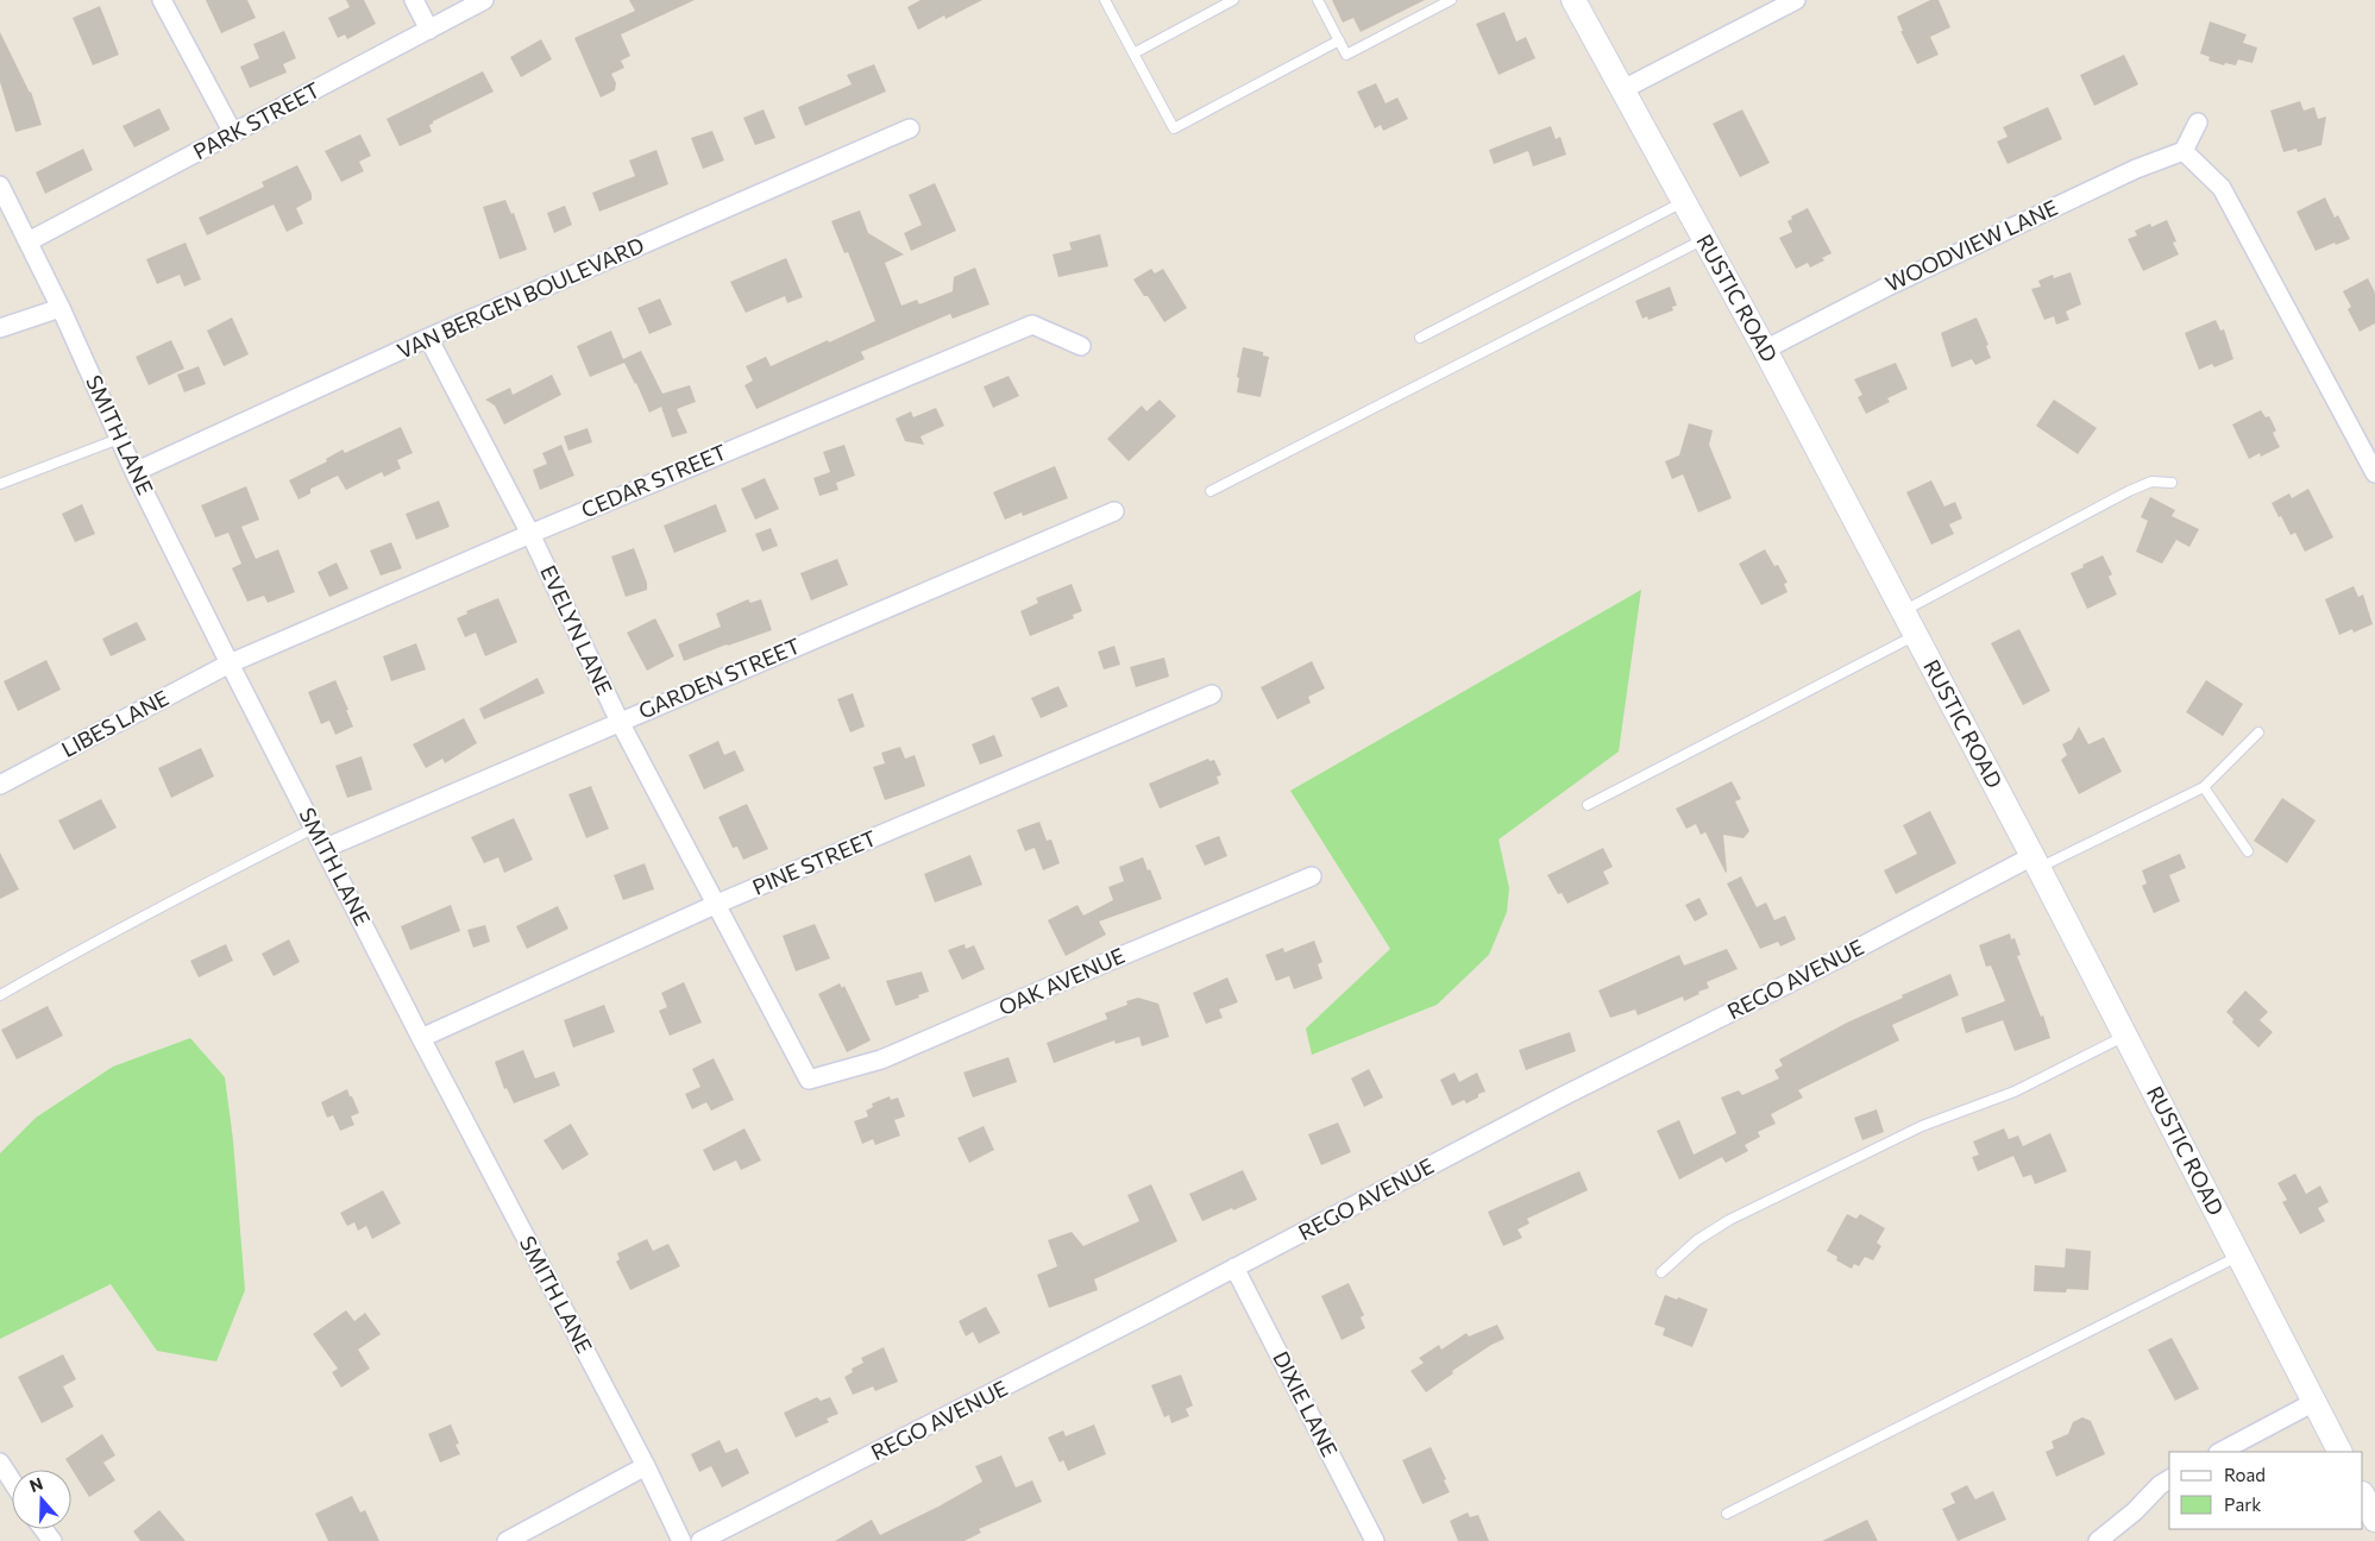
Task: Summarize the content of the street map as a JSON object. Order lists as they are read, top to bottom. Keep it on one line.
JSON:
{"streets":{"street":["PARK STREET","WOODVIEW LANE","VAN BERGEN BOULEVARD","RUSTIC ROAD","SMITH LANE","CEDAR STREET","EVELYN LANE","GARDEN STREET","LIBES LANE","PINE STREET","REGO AVENUE","OAK AVENUE","DIXIE LANE"]},"crossings":[["PARK STREET","SMITH LANE"],["WOODVIEW LANE","RUSTIC ROAD"],["VAN BERGEN BOULEVARD","SMITH LANE"],["VAN BERGEN BOULEVARD","EVELYN LANE"],["RUSTIC ROAD","REGO AVENUE"],["SMITH LANE","CEDAR STREET"],["SMITH LANE","GARDEN STREET"],["SMITH LANE","LIBES LANE"],["SMITH LANE","PINE STREET"],["CEDAR STREET","EVELYN LANE"],["CEDAR STREET","LIBES LANE"],["EVELYN LANE","GARDEN STREET"],["EVELYN LANE","PINE STREET"],["EVELYN LANE","OAK AVENUE"],["REGO AVENUE","DIXIE LANE"]],"legend":["Road","Park"],"north":"top"}
